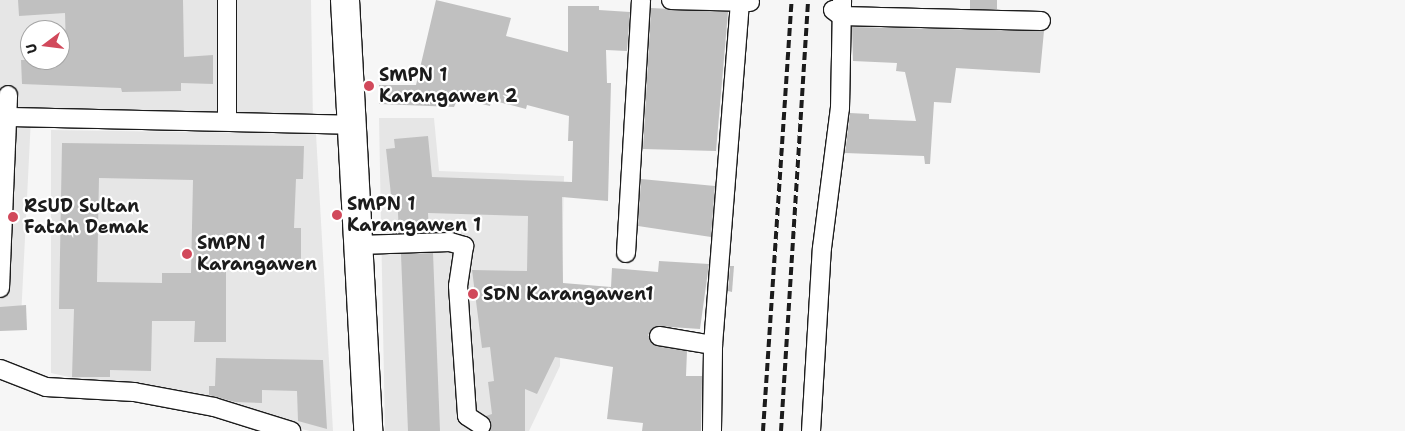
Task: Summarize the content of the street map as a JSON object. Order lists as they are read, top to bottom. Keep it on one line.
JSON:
{"places":["SMPN 1 Karangawen 2","SMPN 1 Karangawen 1","RSUD Sultan Fatah Demak","SMPN 1 Karangawen","SDN Karangawen1"],"north":"left"}
